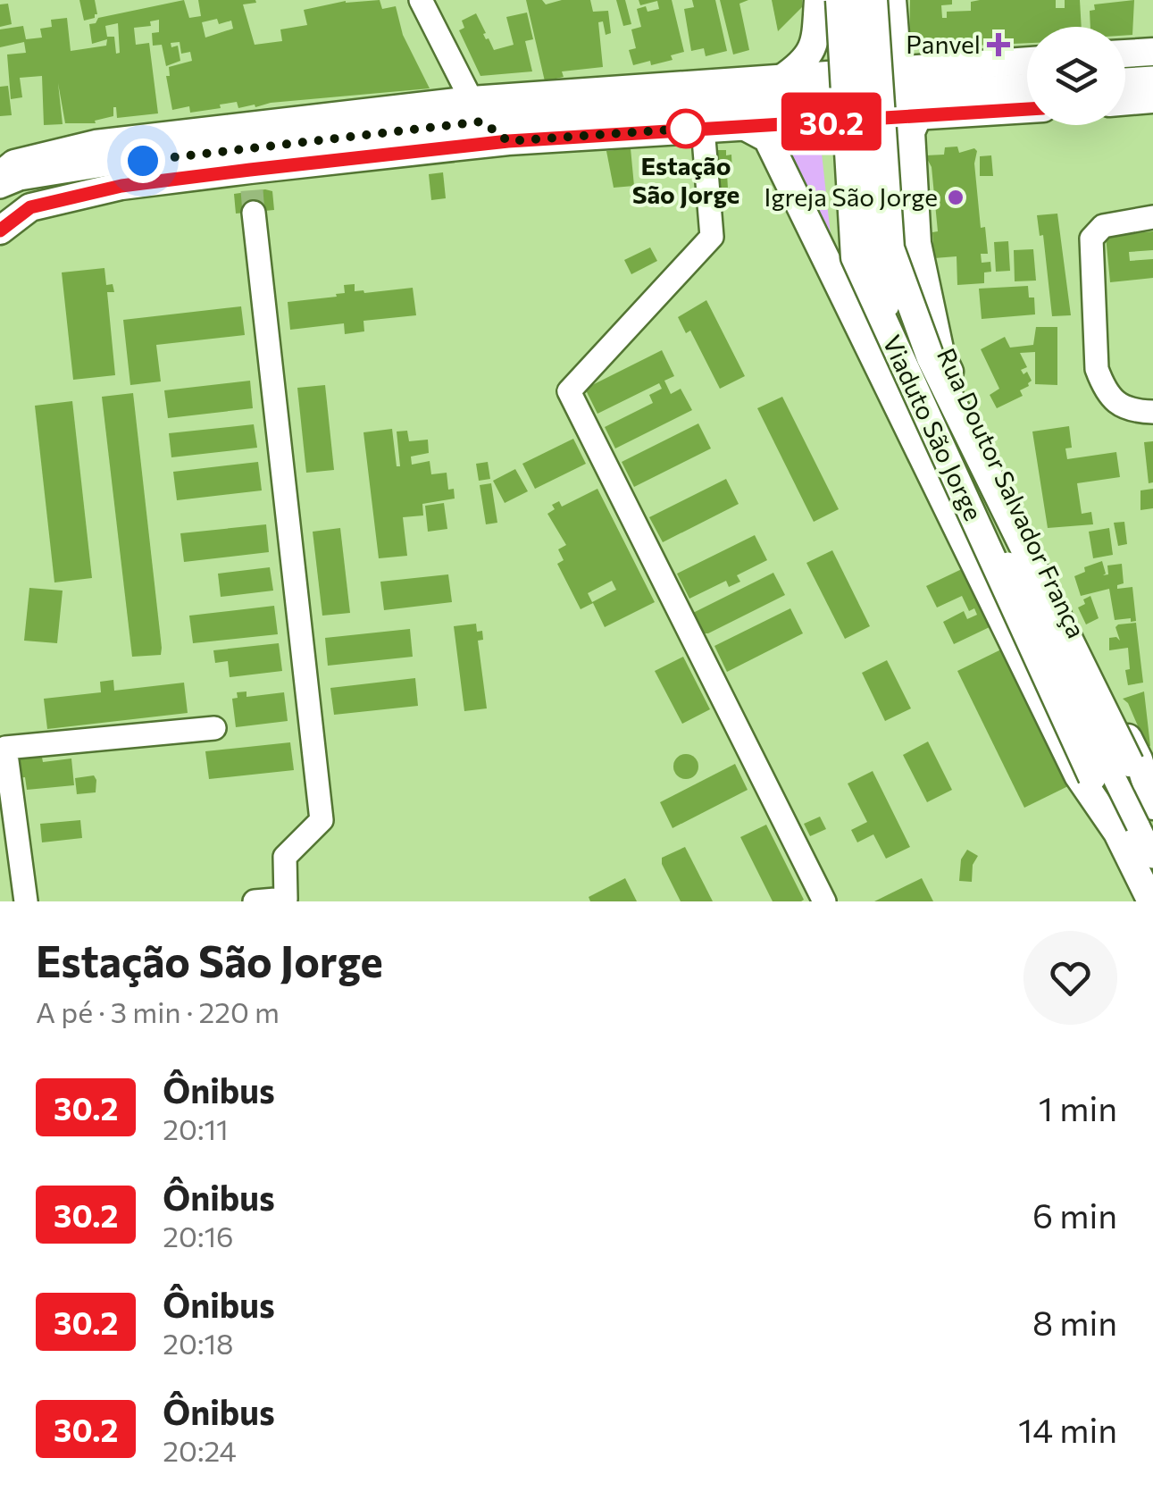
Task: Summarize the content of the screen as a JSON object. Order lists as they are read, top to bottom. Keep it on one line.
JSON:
{"streets":{"main road":["Viaduto São Jorge","Rua Doutor Salvador França"]},"crossings":[["Viaduto São Jorge","Rua Doutor Salvador França"]],"places":{"health":["Panvel"],"other":["Estação São Jorge","Igreja São Jorge"]},"lines":["bus line 30.2"],"page":{"on_map":"30.2","heading":["Estação São Jorge","A pé · 3 min · 220 m"],"list":[{"mark":"30.2","name":"Ônibus","note":"20:11","value":"1 min"},{"mark":"30.2","name":"Ônibus","note":"20:16","value":"6 min"},{"mark":"30.2","name":"Ônibus","note":"20:18","value":"8 min"},{"mark":"30.2","name":"Ônibus","note":"20:24","value":"14 min"}]}}
